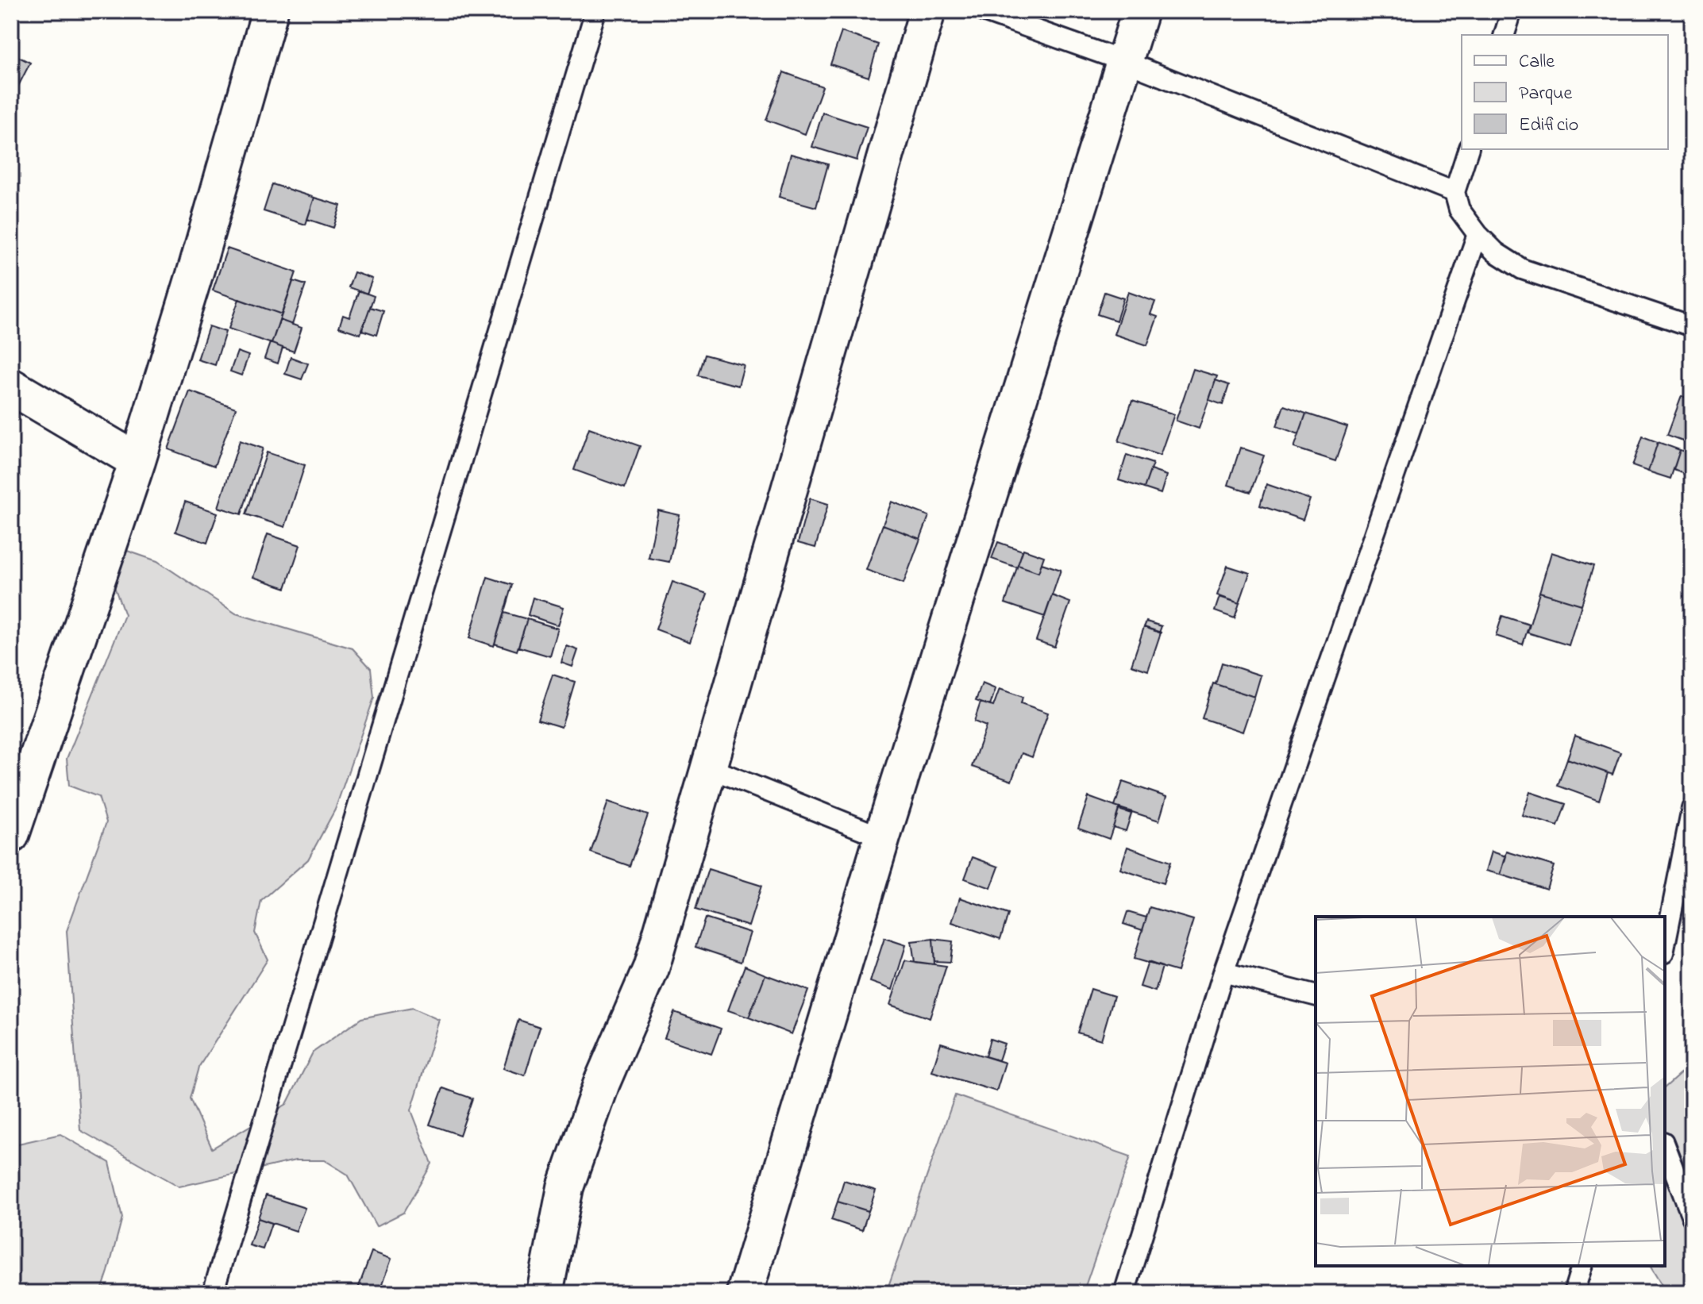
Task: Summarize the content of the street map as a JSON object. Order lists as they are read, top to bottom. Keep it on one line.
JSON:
{"legend":["Calle","Parque","Edificio"]}
